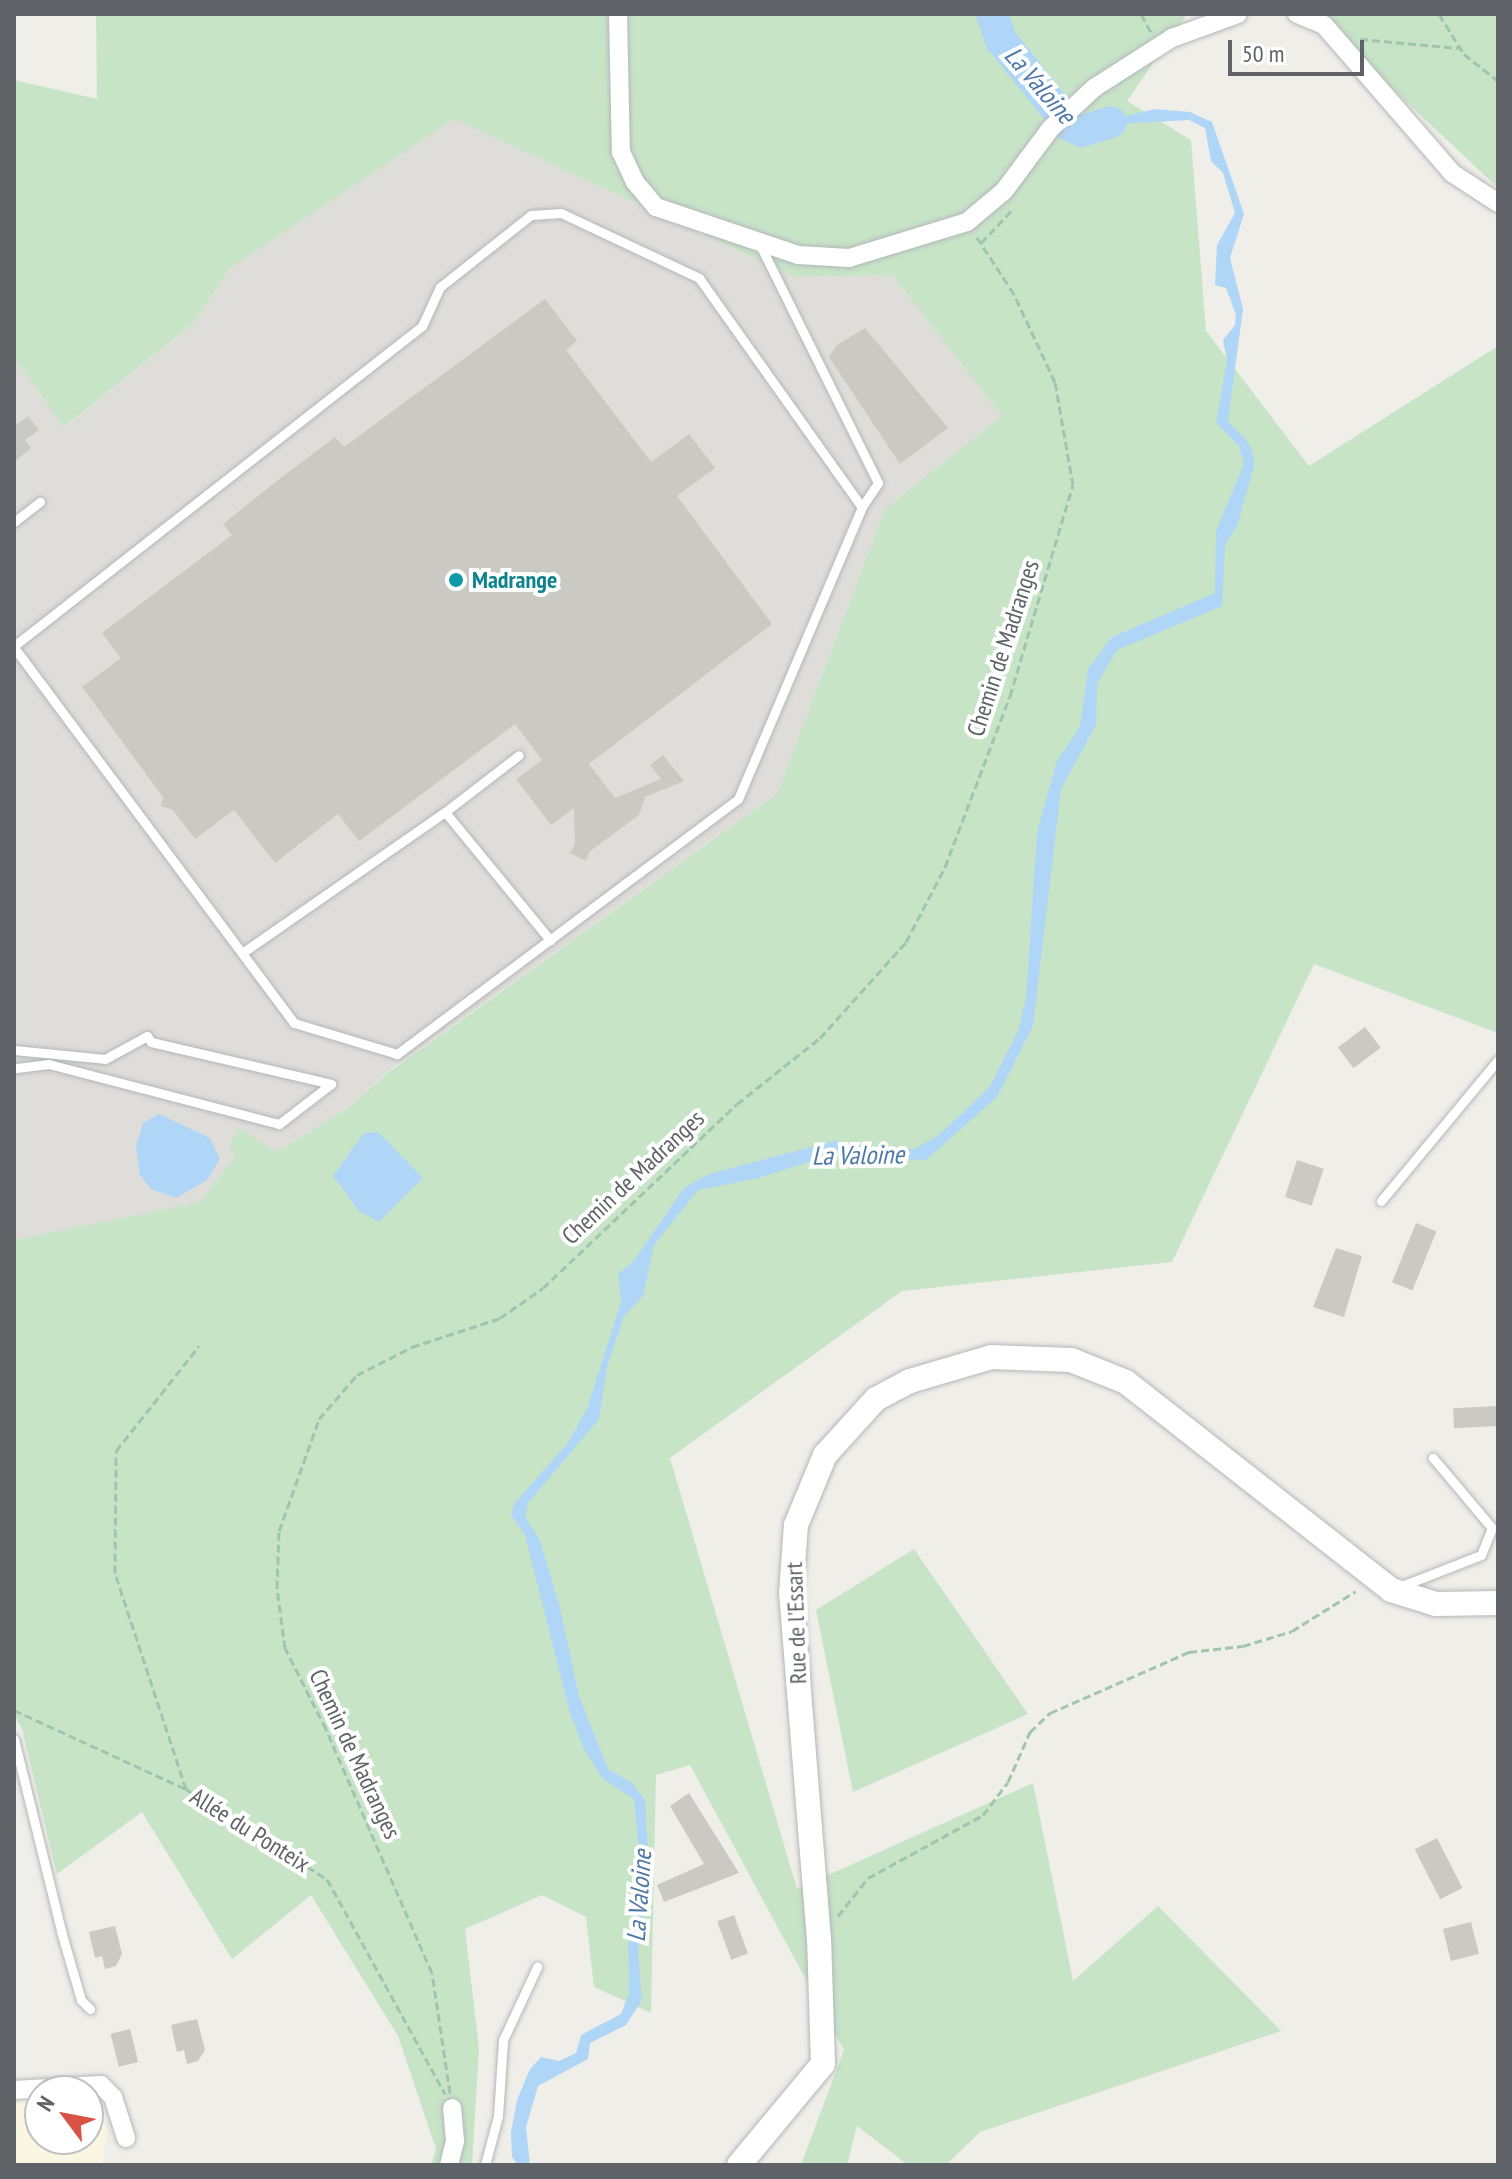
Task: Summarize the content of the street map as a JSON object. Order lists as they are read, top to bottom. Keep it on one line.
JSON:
{"streets":{"street":["Rue de l'Essart"],"path":["Chemin de Madranges","Allée du Ponteix"]},"crossings":[["Chemin de Madranges","Allée du Ponteix"]],"water":["La Valoine"],"places":["Madrange"],"scale_bar":"50 m","north":"top left"}
